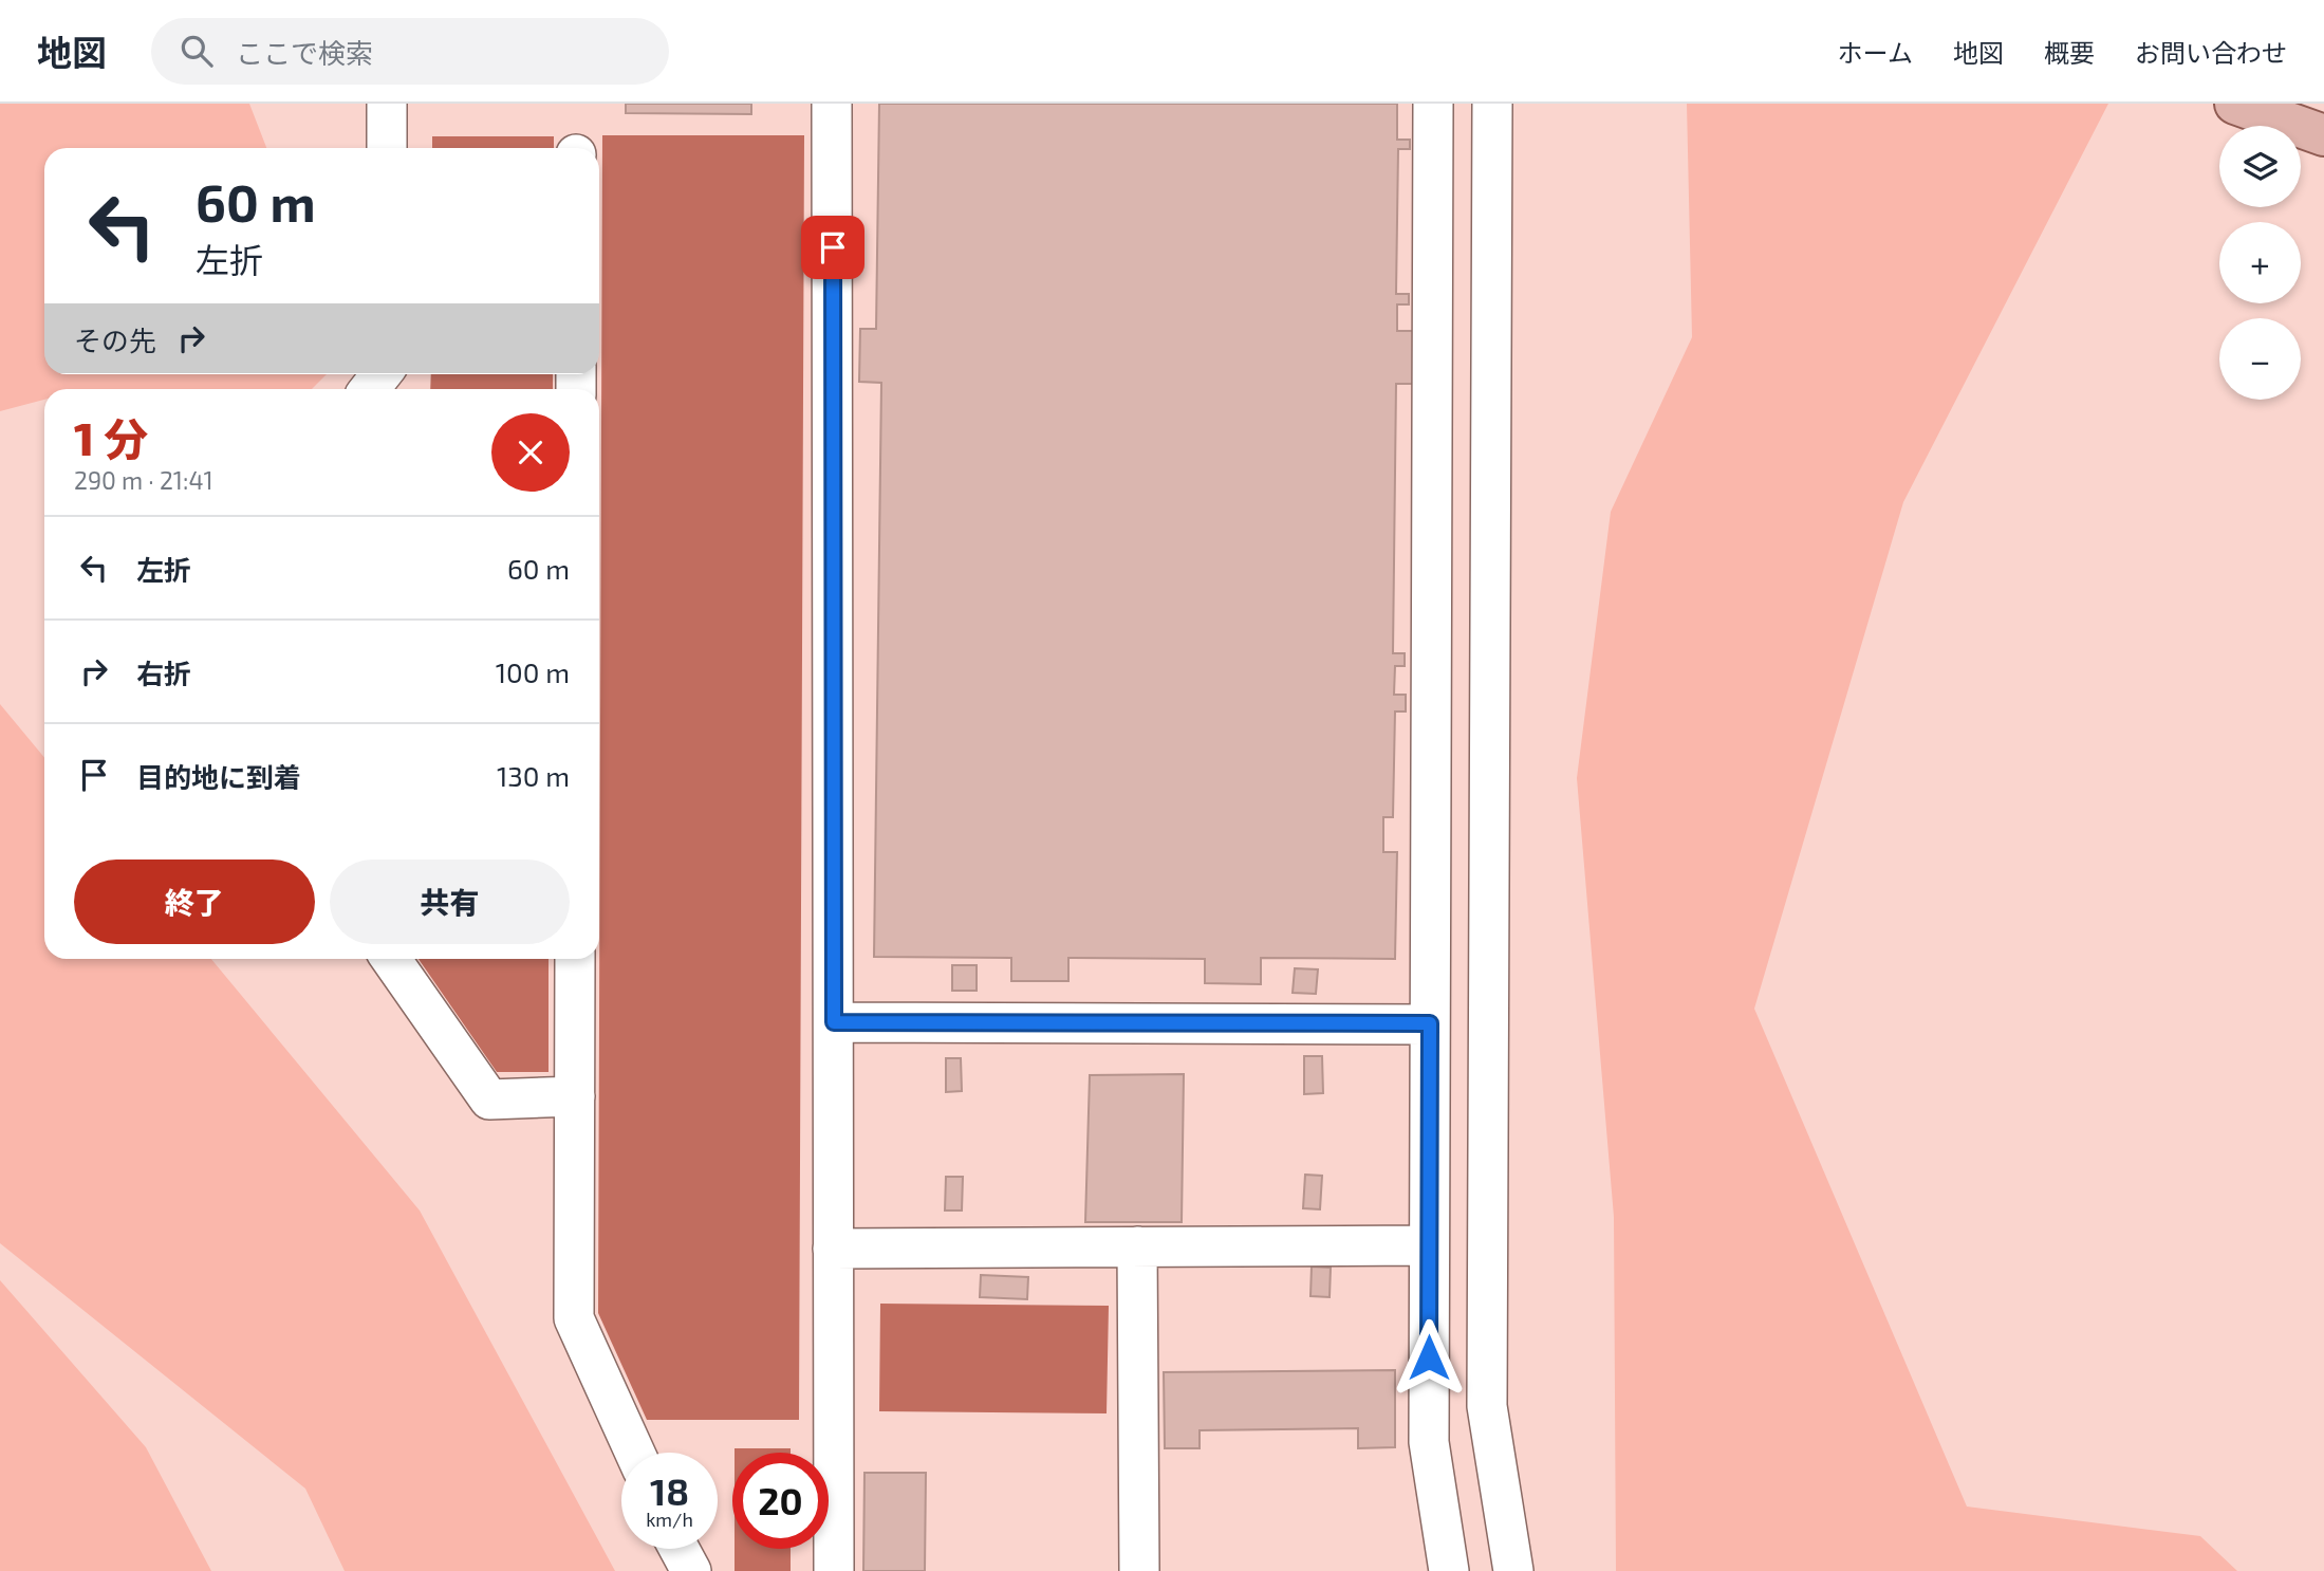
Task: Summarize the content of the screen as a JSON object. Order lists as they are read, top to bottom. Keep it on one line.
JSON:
{"page":{"header":"地図","search":"ここで検索","nav":["ホーム","地図","概要","お問い合わせ"],"map_buttons":["+","−"],"turn":["60 m","左折"],"then":"その先","heading":["1 分","290 m · 21:41"],"list":[{"name":"左折","value":"60 m"},{"name":"右折","value":"100 m"},{"name":"目的地に到着","value":"130 m"}],"buttons":["終了","共有"],"speed":"18 km/h","limit":"20"}}
